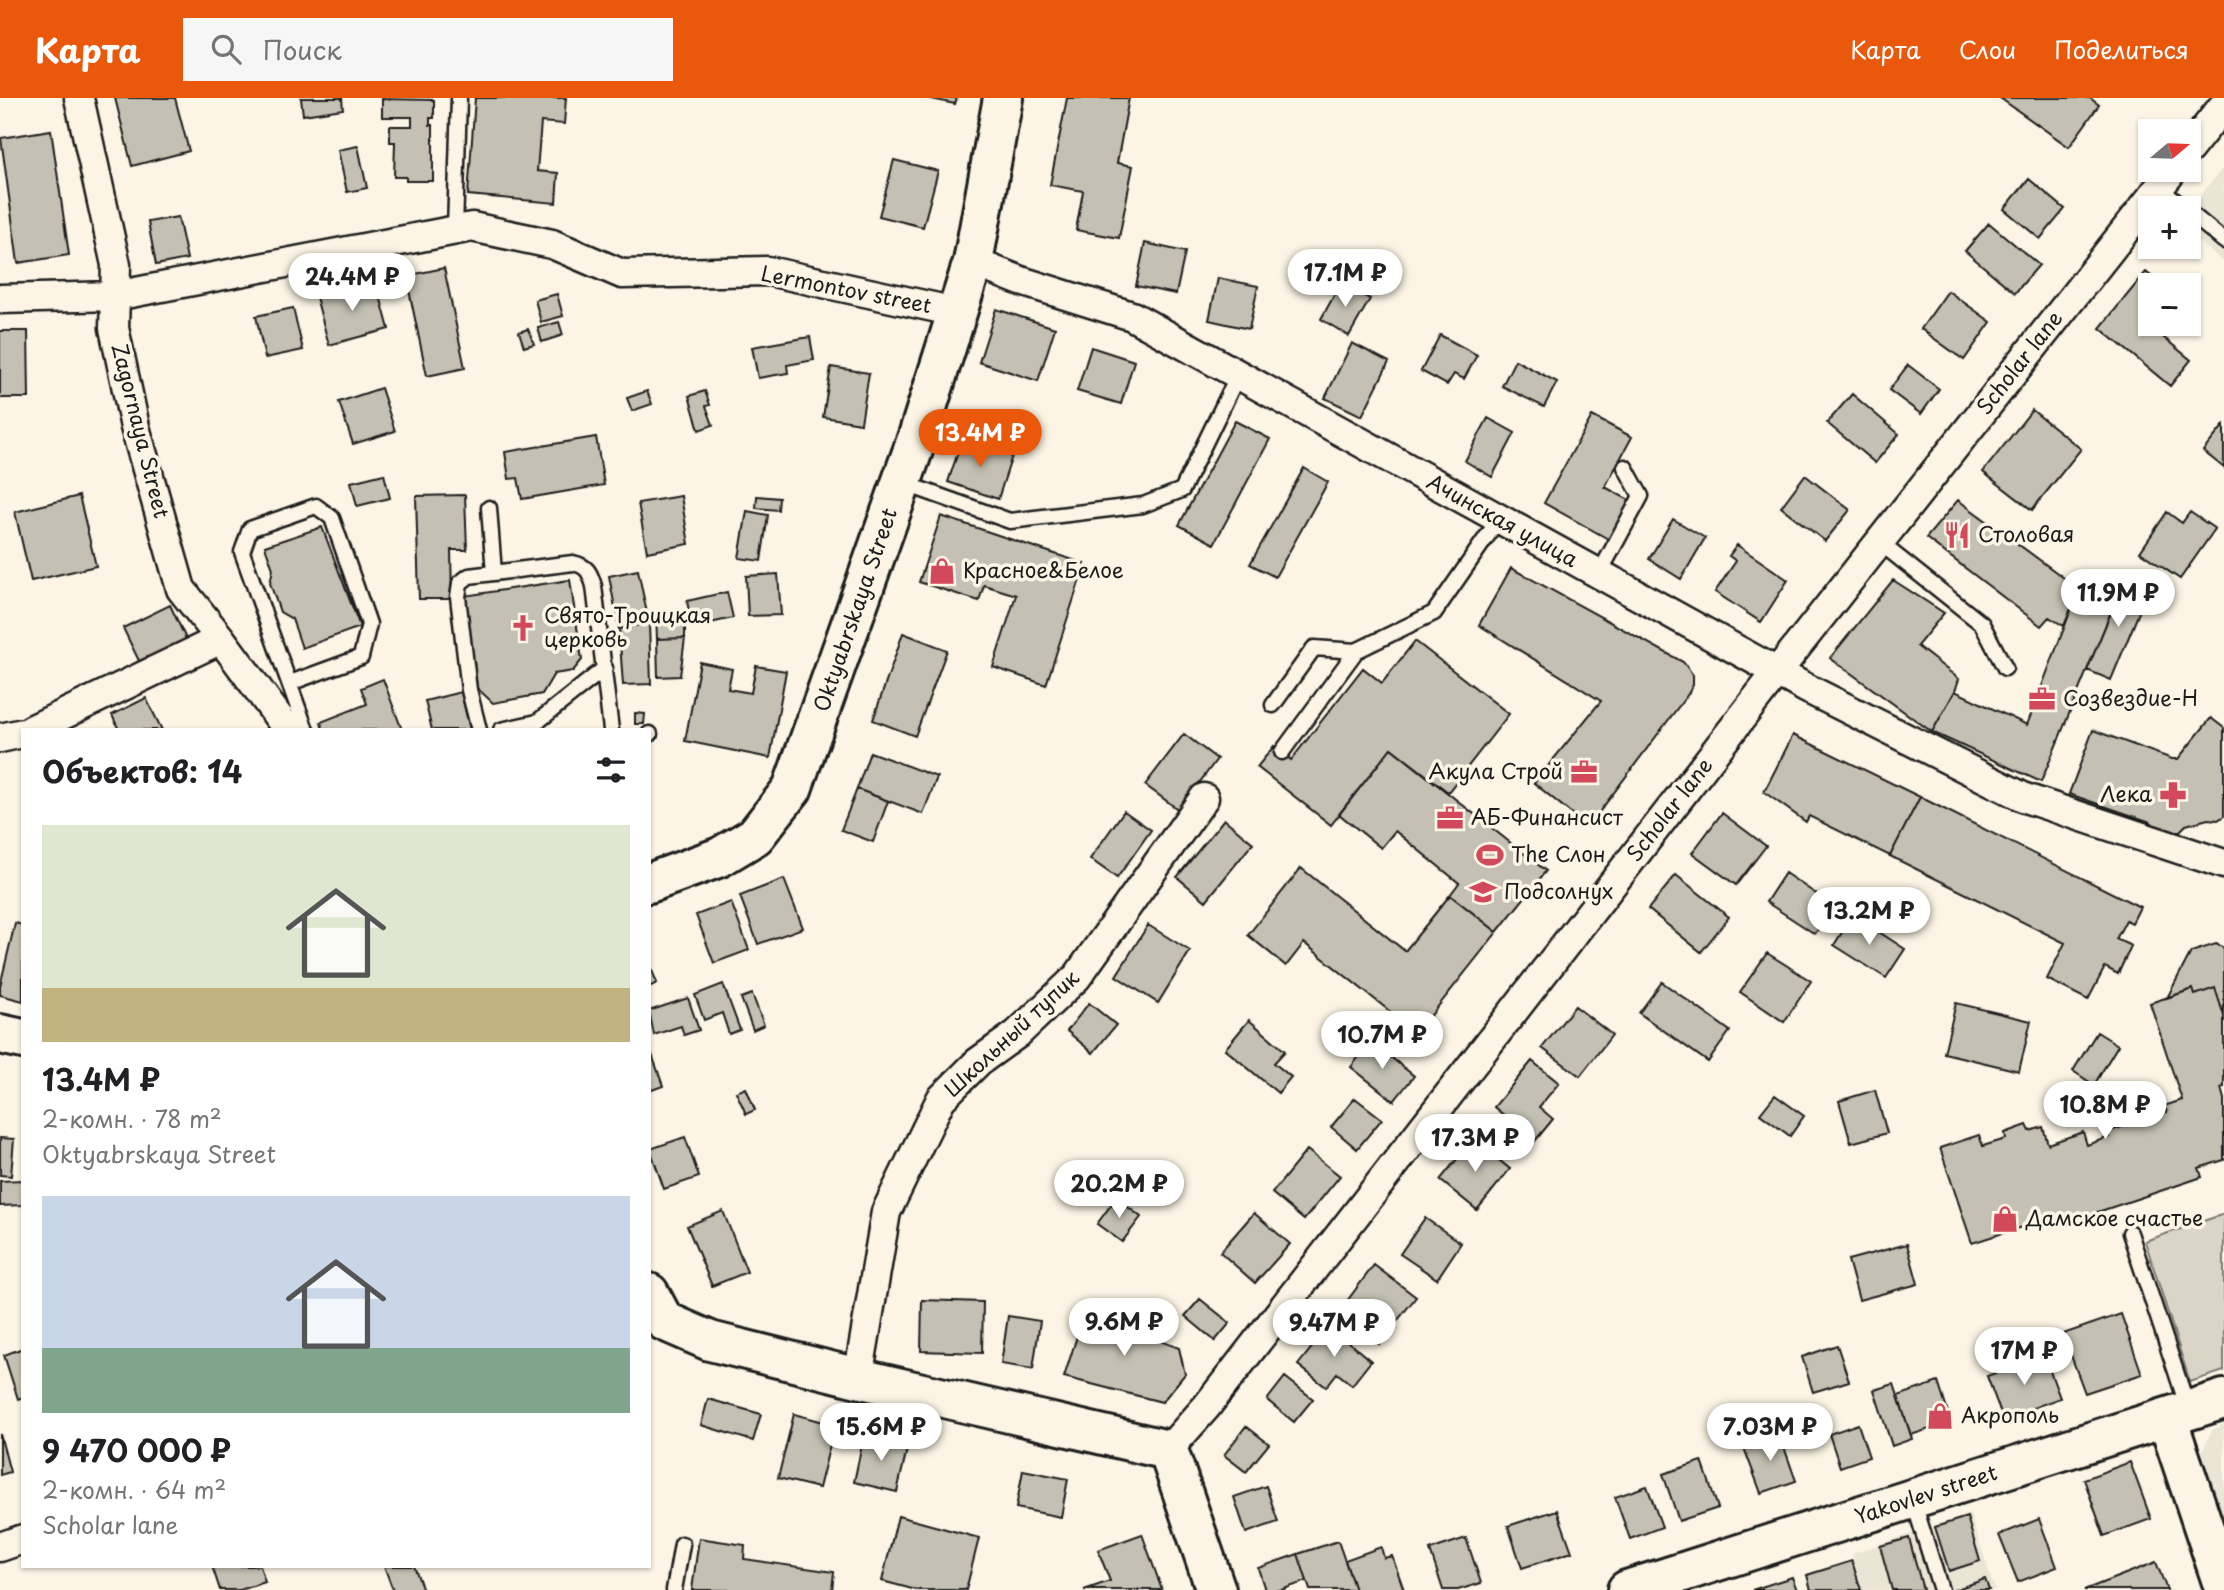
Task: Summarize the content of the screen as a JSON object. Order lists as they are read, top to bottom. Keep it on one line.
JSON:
{"streets":{"street":["Lermontov street","Scholar lane","Zagornaya Street","Ачинская улица","Oktyabrskaya Street","Школьный тупик","Yakovlev street"]},"crossings":[["Lermontov street","Oktyabrskaya Street"],["Scholar lane","Ачинская улица"],["Ачинская улица","Oktyabrskaya Street"]],"places":{"restaurant":["Столовая"],"shop":["Красное&Белое","Дамское счастье","Акрополь"],"church":["Свято-Троицкая церковь"],"office":["Созвездие-Н","Акула Строй","АБ-Финансист"],"pharmacy":["Лека"],"sports":["The Слон"],"school or university":["Подсолнух"]},"north":"right","page":{"header":"Карта","search":"Поиск","nav":["Карта","Слои","Поделиться"],"map_buttons":["+","−"],"price":["17.1M ₽","24.4M ₽","13.4M ₽","11.9M ₽","13.2M ₽","10.7M ₽","10.8M ₽","17.3M ₽","20.2M ₽","9.6M ₽","9.47M ₽","17M ₽","15.6M ₽","7.03M ₽"],"heading":"Объектов: 14","list":[{"name":"13.4M ₽","note":"2-комн. · 78 m² · Oktyabrskaya Street"},{"name":"9 470 000 ₽","note":"2-комн. · 64 m² · Scholar lane"}]}}
